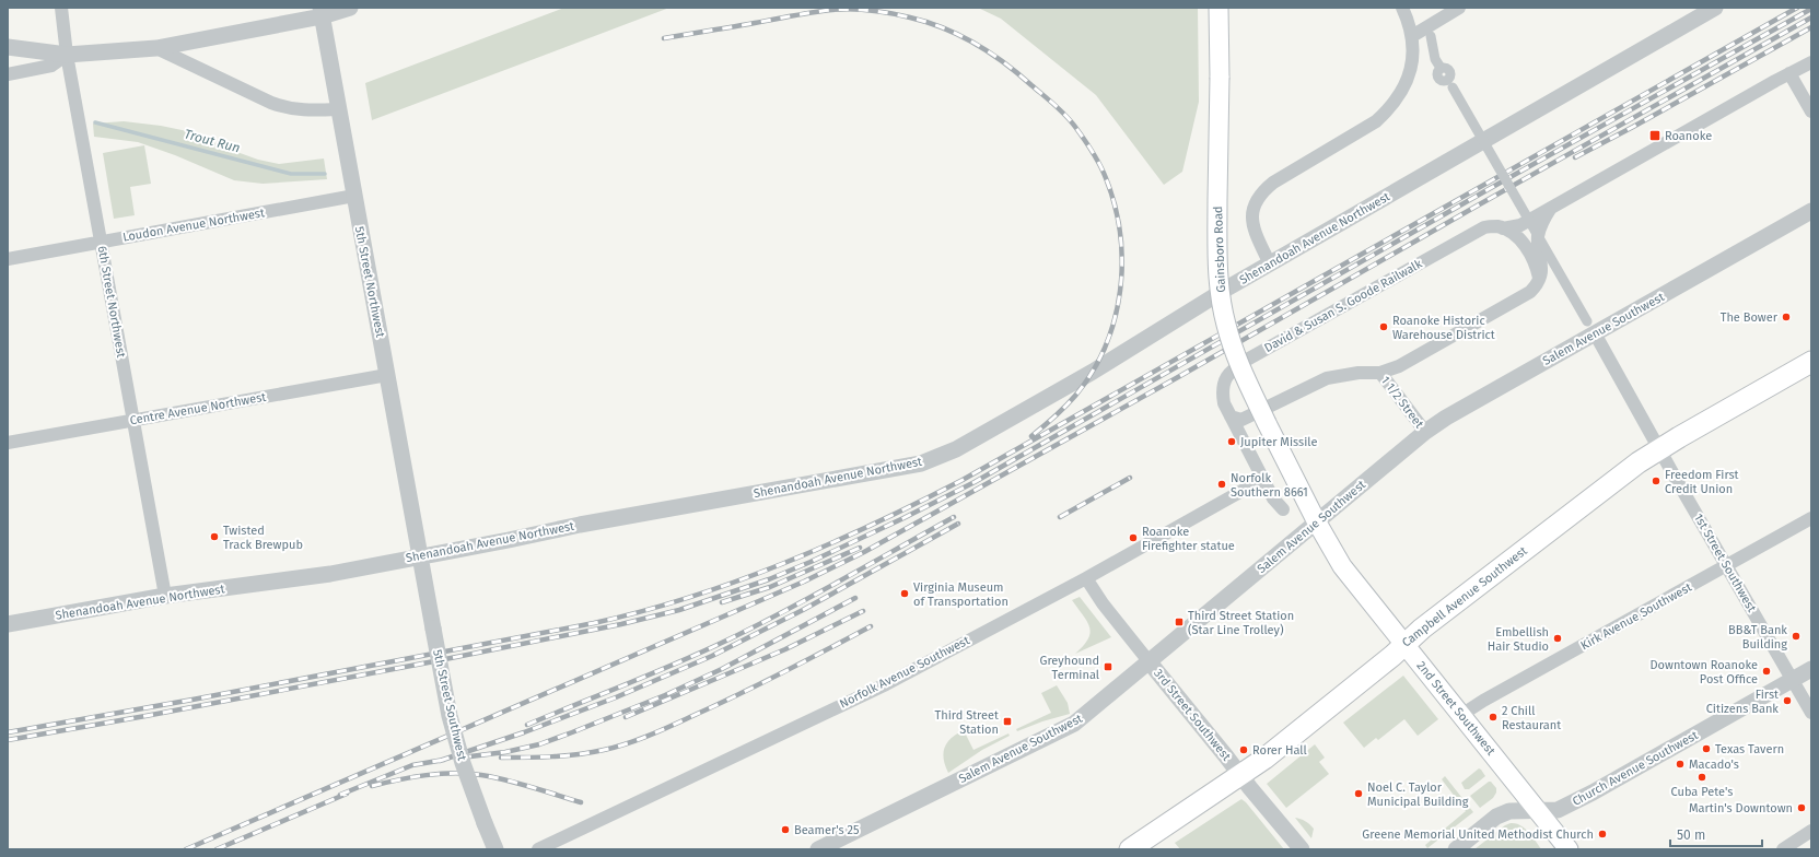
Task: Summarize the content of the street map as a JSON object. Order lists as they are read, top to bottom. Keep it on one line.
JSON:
{"streets":{"main road":["Gainsboro Road","Campbell Avenue Southwest","2nd Street Southwest"],"street":["Loudon Avenue Northwest","Shenandoah Avenue Northwest","5th Street Northwest","6th Street Northwest","David & Susan S. Goode Railwalk","Salem Avenue Southwest","1 1/2 Street","Centre Avenue Northwest","1st Street Southwest","Kirk Avenue Southwest","Norfolk Avenue Southwest","5th Street Southwest","3rd Street Southwest","Church Avenue Southwest"]},"crossings":[["Loudon Avenue Northwest","5th Street Northwest"],["Loudon Avenue Northwest","6th Street Northwest"],["Shenandoah Avenue Northwest","5th Street Northwest"],["Shenandoah Avenue Northwest","6th Street Northwest"],["Shenandoah Avenue Northwest","5th Street Southwest"],["Gainsboro Road","Salem Avenue Southwest"],["Gainsboro Road","2nd Street Southwest"],["5th Street Northwest","Centre Avenue Northwest"],["5th Street Northwest","5th Street Southwest"],["6th Street Northwest","Centre Avenue Northwest"],["Salem Avenue Southwest","1 1/2 Street"],["Salem Avenue Southwest","1st Street Southwest"],["Salem Avenue Southwest","2nd Street Southwest"],["Salem Avenue Southwest","3rd Street Southwest"],["1st Street Southwest","Campbell Avenue Southwest"],["1st Street Southwest","Kirk Avenue Southwest"],["1st Street Southwest","Church Avenue Southwest"],["Campbell Avenue Southwest","2nd Street Southwest"],["Campbell Avenue Southwest","3rd Street Southwest"],["Kirk Avenue Southwest","2nd Street Southwest"],["Norfolk Avenue Southwest","3rd Street Southwest"],["2nd Street Southwest","Church Avenue Southwest"]],"water":["Trout Run"],"places":{"transit":["Roanoke","Third Street Station (Star Line Trolley)","Greyhound Terminal","Third Street Station"],"other":["The Bower","Roanoke Historic Warehouse District","Jupiter Missile","Freedom First Credit Union","Norfolk Southern 8661","Twisted Track Brewpub","Roanoke Firefighter statue","Virginia Museum of Transportation","BB&T Bank Building","Embellish Hair Studio","Downtown Roanoke Post Office","First Citizens Bank","2 Chill Restaurant","Texas Tavern","Rorer Hall","Macado's","Cuba Pete's","Noel C. Taylor Municipal Building","Martin's Downtown","Beamer's 25","Greene Memorial United Methodist Church"]},"scale_bar":"50 m"}
